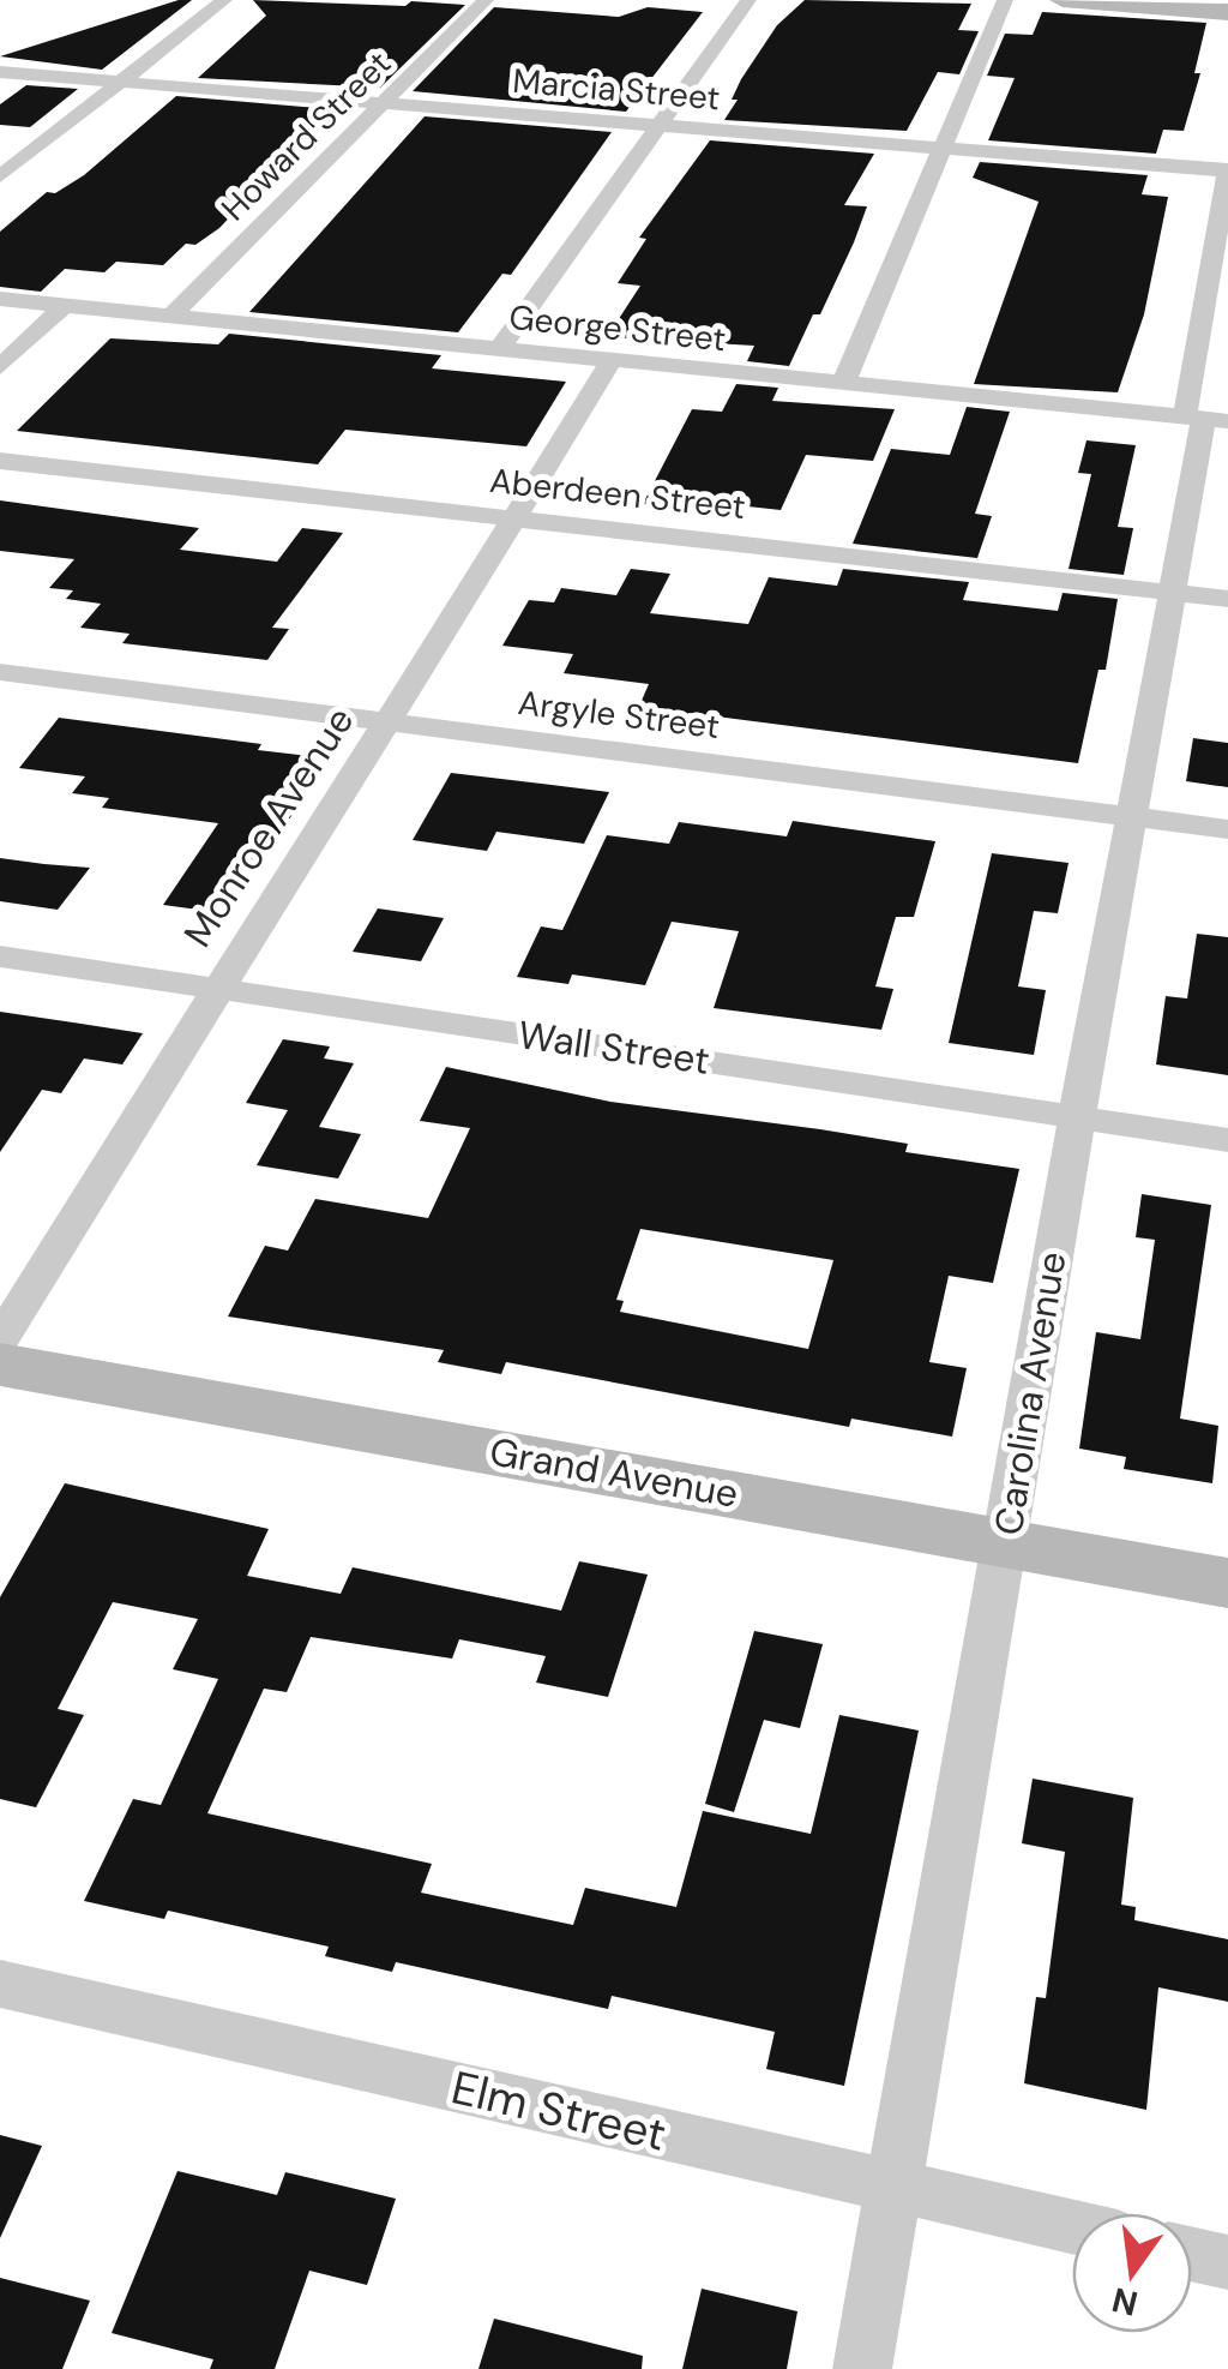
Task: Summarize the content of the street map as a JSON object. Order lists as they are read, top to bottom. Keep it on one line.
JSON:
{"streets":{"main road":["Grand Avenue"],"street":["Marcia Street","Howard Street","George Street","Aberdeen Street","Argyle Street","Monroe Avenue","Wall Street","Carolina Avenue","Elm Street"]},"crossings":[["Marcia Street","Howard Street"],["Marcia Street","Carolina Avenue"],["Howard Street","George Street"],["George Street","Monroe Avenue"],["George Street","Carolina Avenue"],["Aberdeen Street","Monroe Avenue"],["Aberdeen Street","Carolina Avenue"],["Argyle Street","Monroe Avenue"],["Argyle Street","Carolina Avenue"],["Monroe Avenue","Wall Street"],["Wall Street","Carolina Avenue"],["Carolina Avenue","Grand Avenue"],["Carolina Avenue","Elm Street"]],"north":"bottom"}
